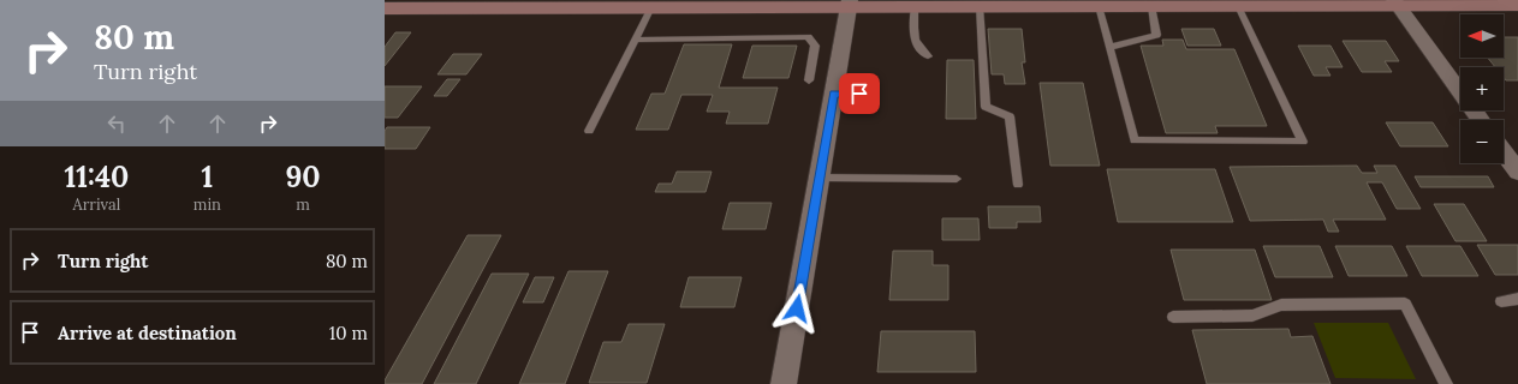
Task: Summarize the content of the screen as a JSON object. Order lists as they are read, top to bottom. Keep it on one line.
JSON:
{"north":"left","page":{"turn":["80 m","Turn right"],"map_buttons":["+","−"],"eta":["11:40","Arrival","1","min","90","m"],"list":[{"name":"Turn right","value":"80 m"},{"name":"Arrive at destination","value":"10 m"}]}}
